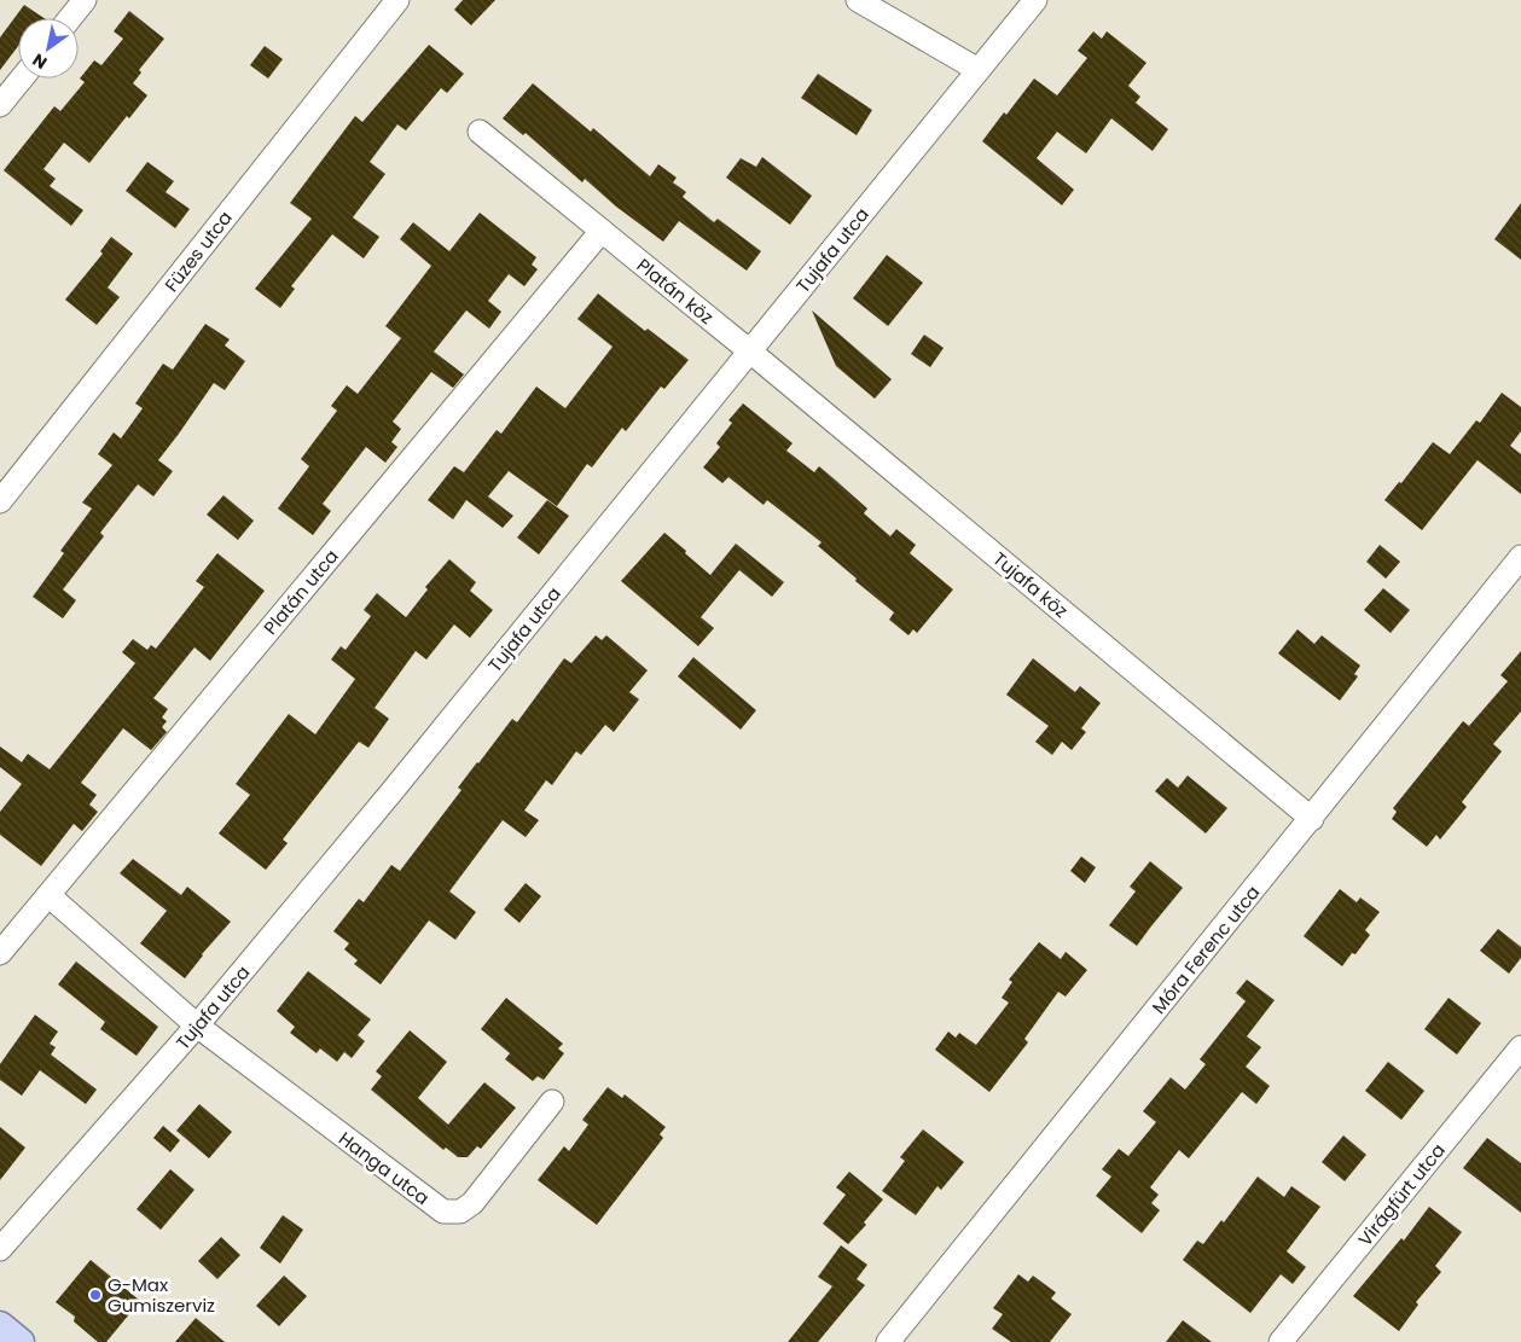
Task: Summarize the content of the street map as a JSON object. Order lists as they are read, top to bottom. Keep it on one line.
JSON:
{"streets":{"street":["Tujafa utca","Füzes utca","Platán köz","Tujafa köz","Platán utca","Móra Ferenc utca","Hanga utca","Virágfürt utca"]},"crossings":[["Tujafa utca","Platán köz"],["Tujafa utca","Tujafa köz"],["Tujafa utca","Hanga utca"],["Platán köz","Tujafa köz"],["Platán köz","Platán utca"],["Tujafa köz","Móra Ferenc utca"],["Platán utca","Hanga utca"]],"places":["G-Max Gumiszerviz"],"north":"bottom left"}
